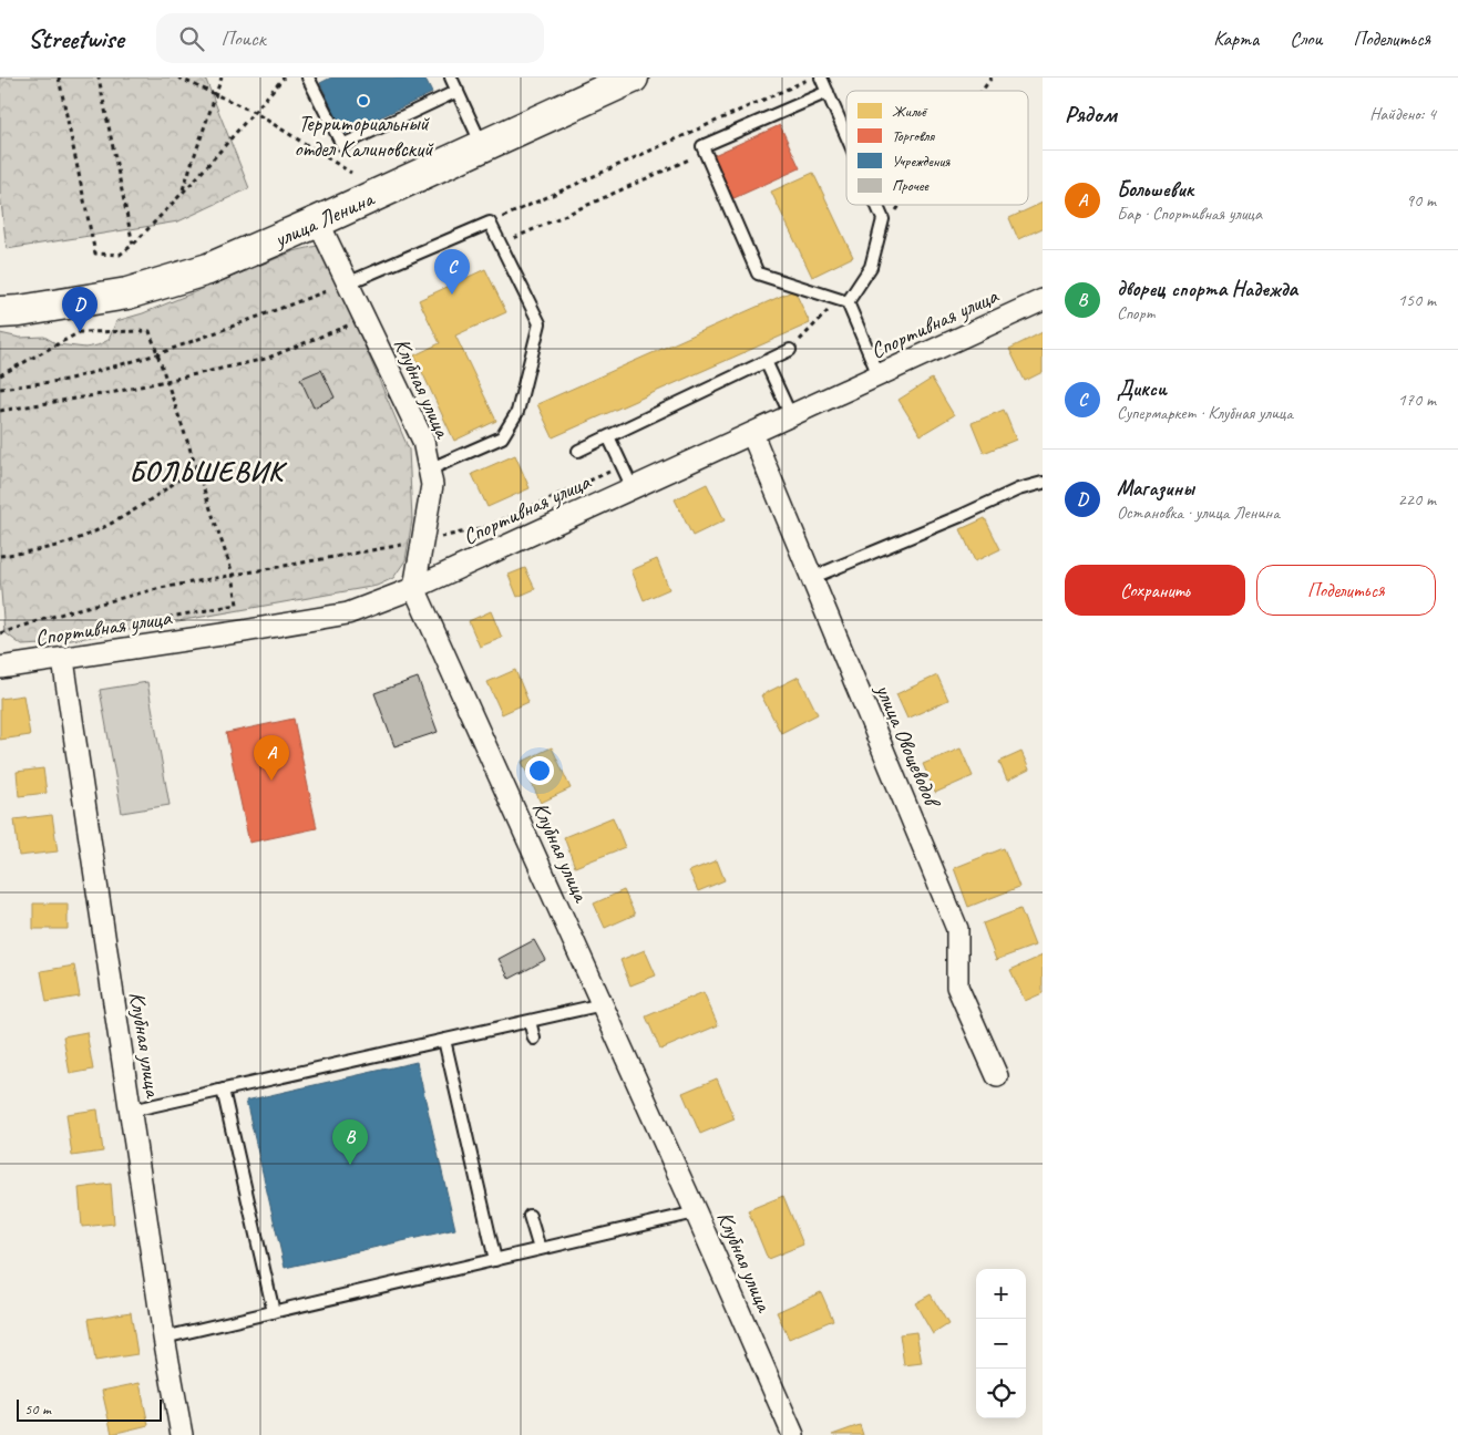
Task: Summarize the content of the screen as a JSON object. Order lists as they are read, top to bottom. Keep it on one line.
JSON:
{"streets":{"main road":["улица Ленина"],"street":["Спортивная улица","Клубная улица","улица Овощеводов"]},"crossings":[["улица Ленина","Клубная улица"],["Спортивная улица","Клубная улица"],["Спортивная улица","улица Овощеводов"]],"districts":["БОЛЬШЕВИК"],"places":["Территориальный отдел Калиновский"],"legend":["Жильё","Торговля","Учреждения","Прочее"],"scale_bar":"50 m","page":{"header":"Streetwise","search":"Поиск","nav":["Карта","Слои","Поделиться"],"heading":["Рядом","Найдено: 4"],"list":[{"mark":"A","name":"Большевик","note":"Бар · Спортивная улица","value":"90 m"},{"mark":"B","name":"дворец спорта Надежда","note":"Спорт","value":"150 m"},{"mark":"C","name":"Дикси","note":"Супермаркет · Клубная улица","value":"170 m"},{"mark":"D","name":"Магазины","note":"Остановка · улица Ленина","value":"220 m"}],"pins":["C","D","A","B"],"buttons":["Сохранить","Поделиться"],"map_buttons":["+","−"],"scale":"50 m"}}
